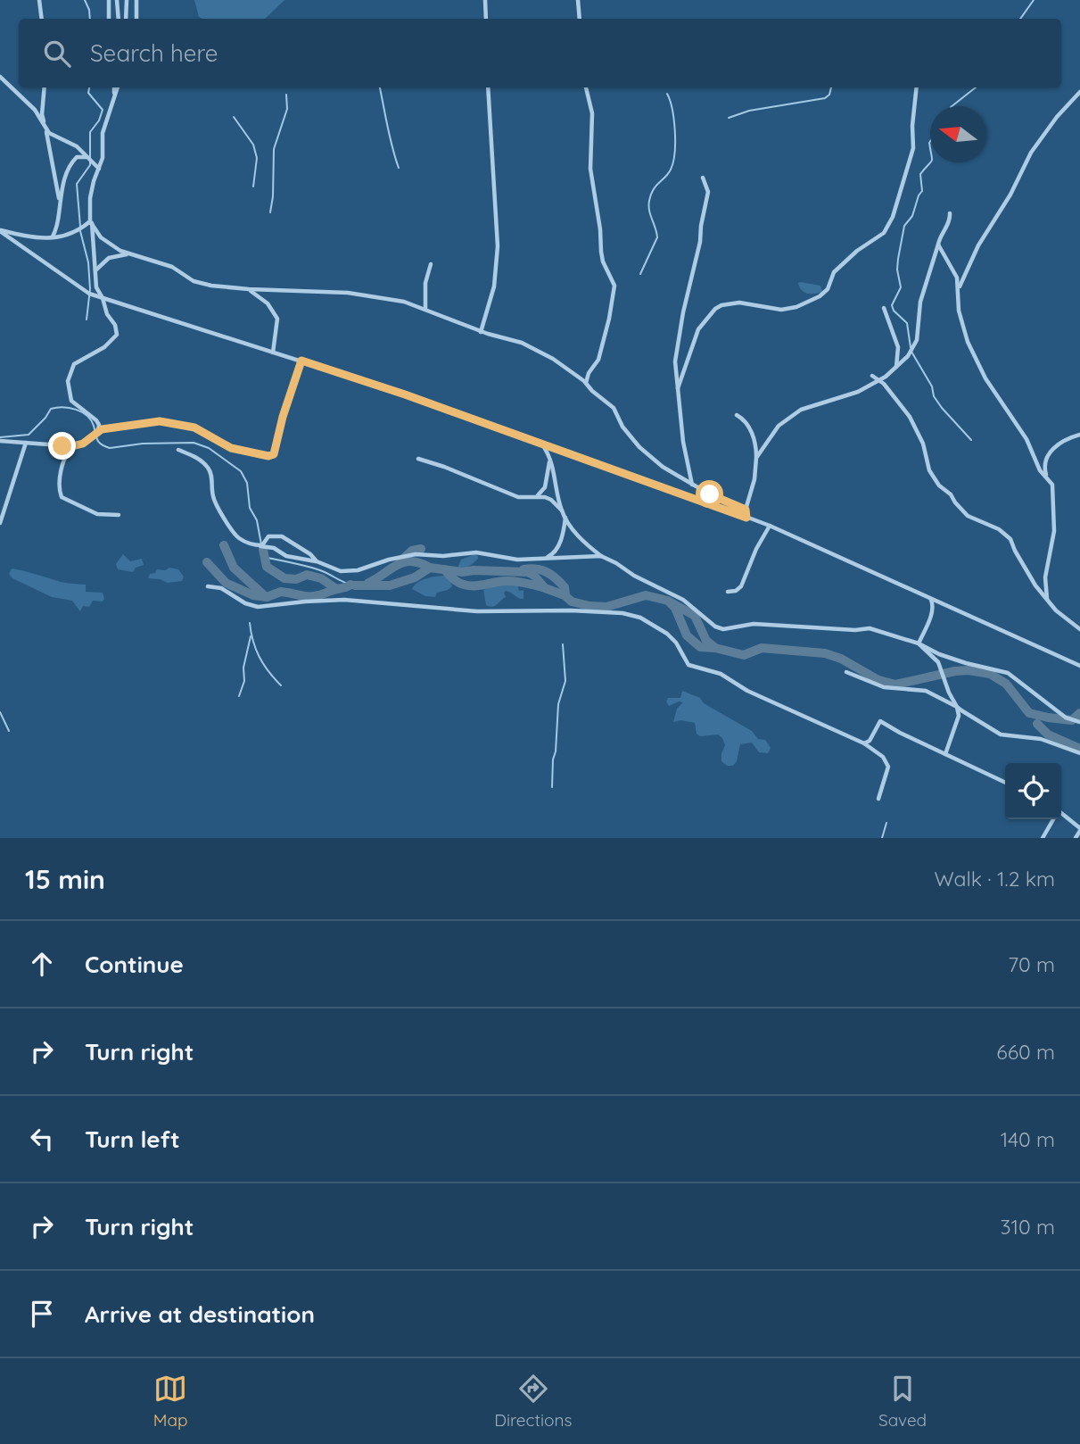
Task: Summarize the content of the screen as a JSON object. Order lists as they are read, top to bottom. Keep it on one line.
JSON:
{"north":"left","page":{"search":"Search here","heading":["15 min","Walk · 1.2 km"],"list":[["Continue","70 m"],["Turn right","660 m"],["Turn left","140 m"],["Turn right","310 m"],"Arrive at destination"],"nav":["Map","Directions","Saved"]}}
